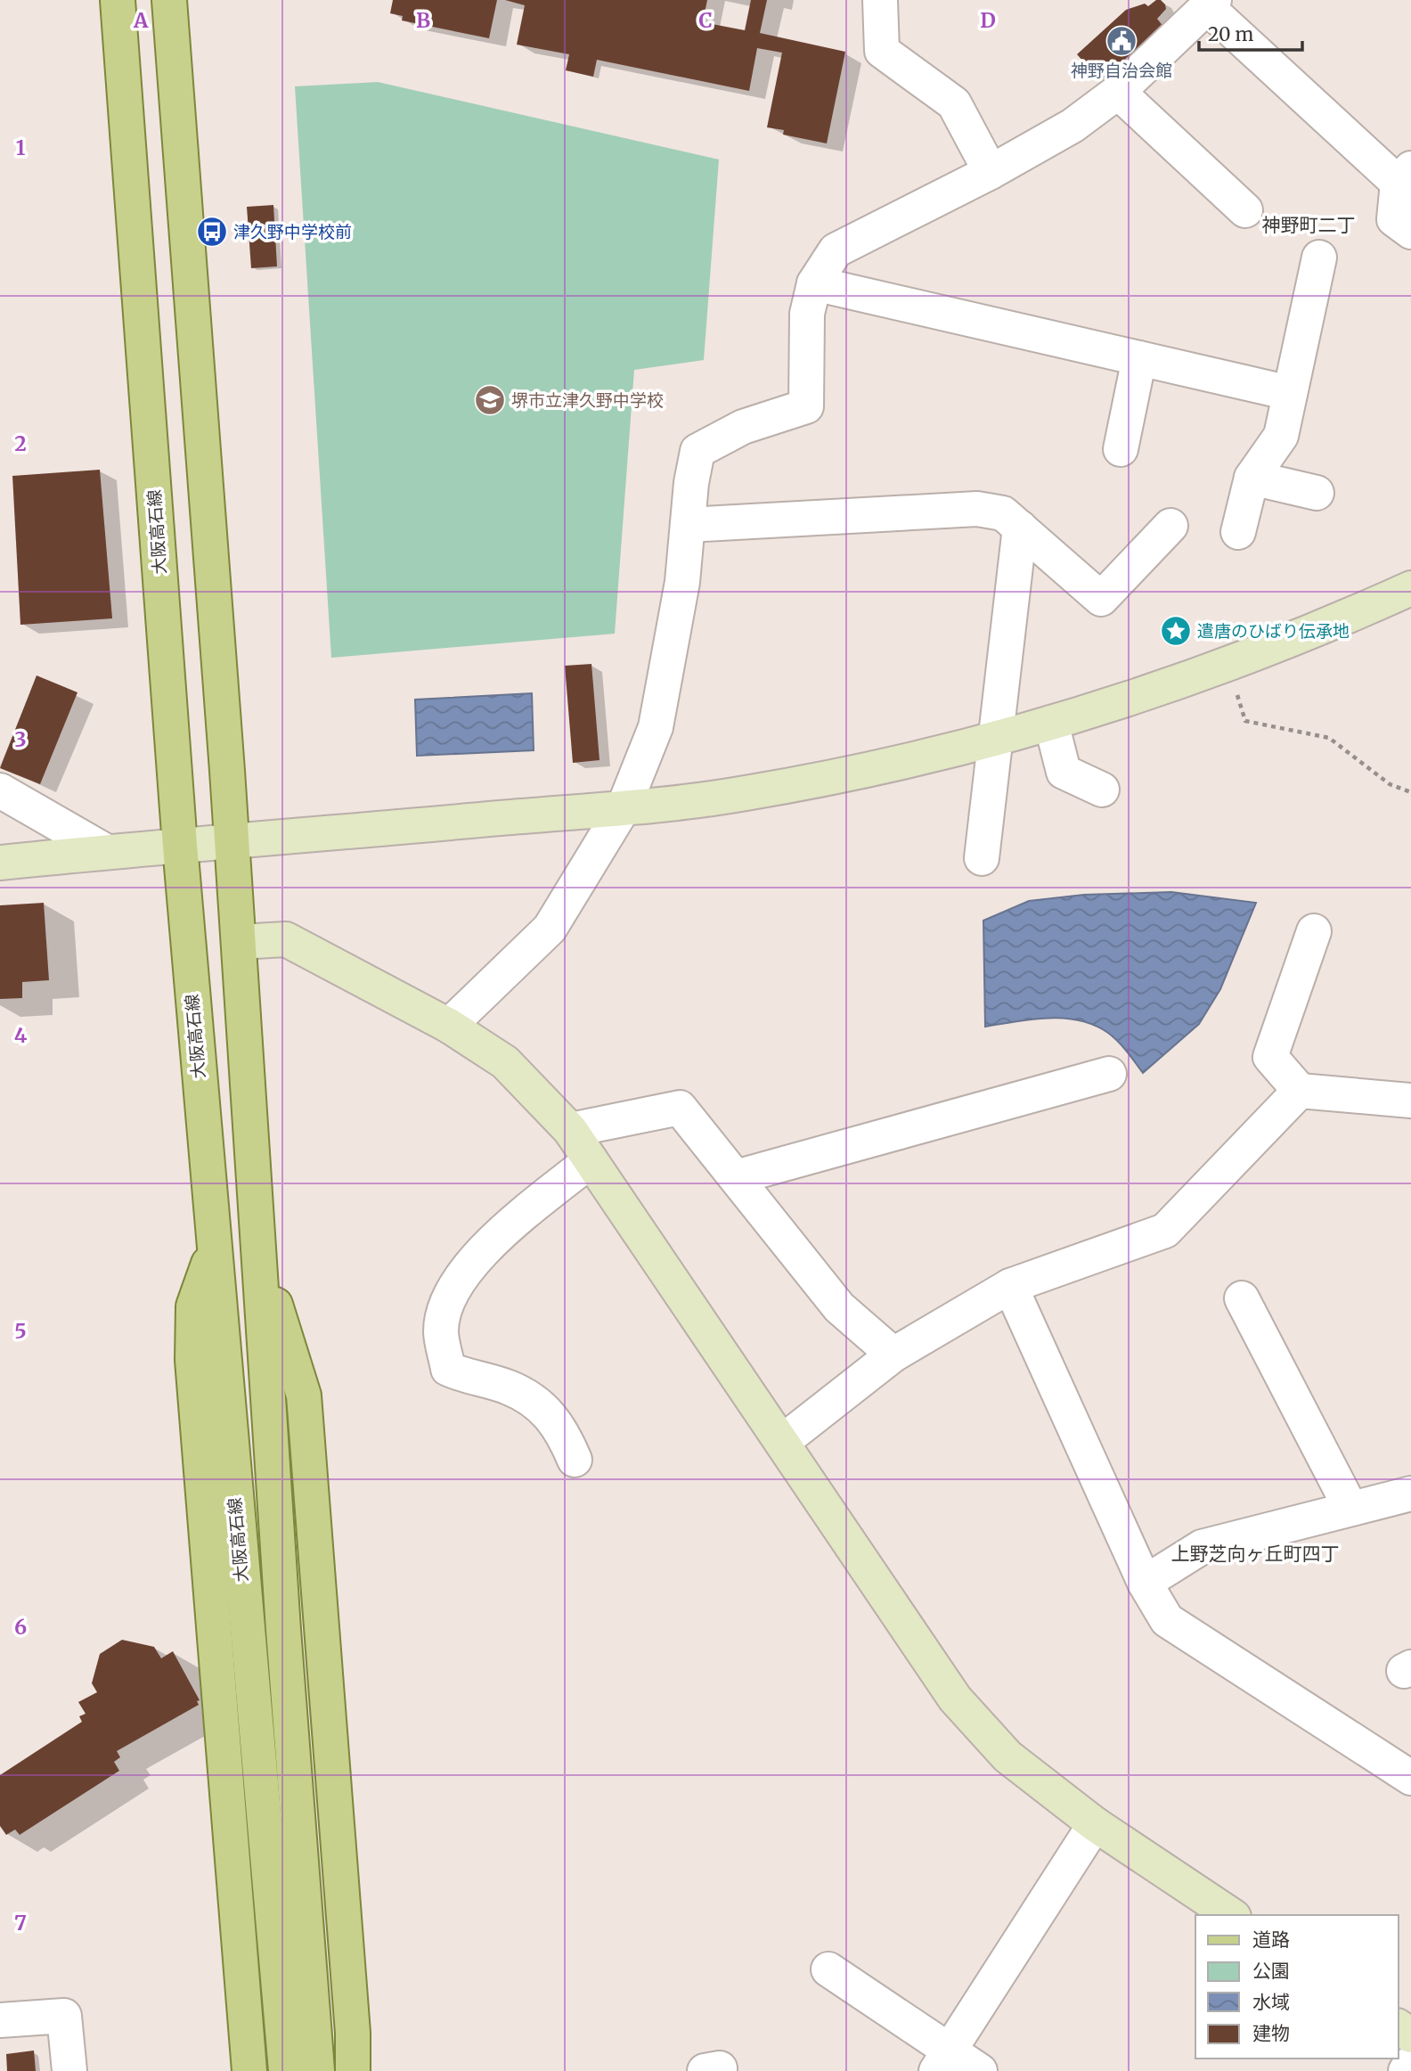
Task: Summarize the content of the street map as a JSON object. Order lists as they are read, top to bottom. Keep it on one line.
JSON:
{"streets":{"main road":["大阪高石線"]},"districts":["神野町二丁","上野芝向ヶ丘町四丁"],"places":{"public building":["神野自治会館"],"bus stop":["津久野中学校前"],"school or university":["堺市立津久野中学校"],"place":["遣唐のひばり伝承地"]},"legend":["道路","公園","水域","建物"],"scale_bar":"20 m","grid":{"columns":["A","B","C","D"],"rows":["1","2","3","4","5","6","7"]}}
